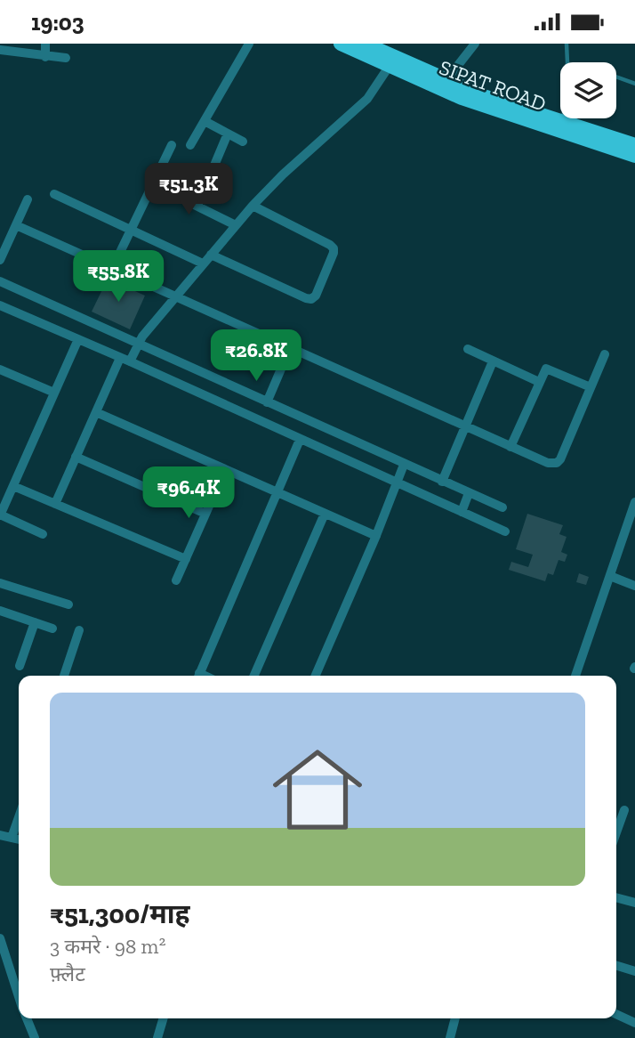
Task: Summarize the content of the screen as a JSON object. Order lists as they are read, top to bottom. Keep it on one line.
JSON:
{"streets":{"highway":["SIPAT ROAD"]},"page":{"status":"19:03","price":["₹51.3K","₹55.8K","₹26.8K","₹96.4K"],"list":[{"name":"₹51,300/माह","note":"3 कमरे · 98 m² · फ़्लैट"}]}}
